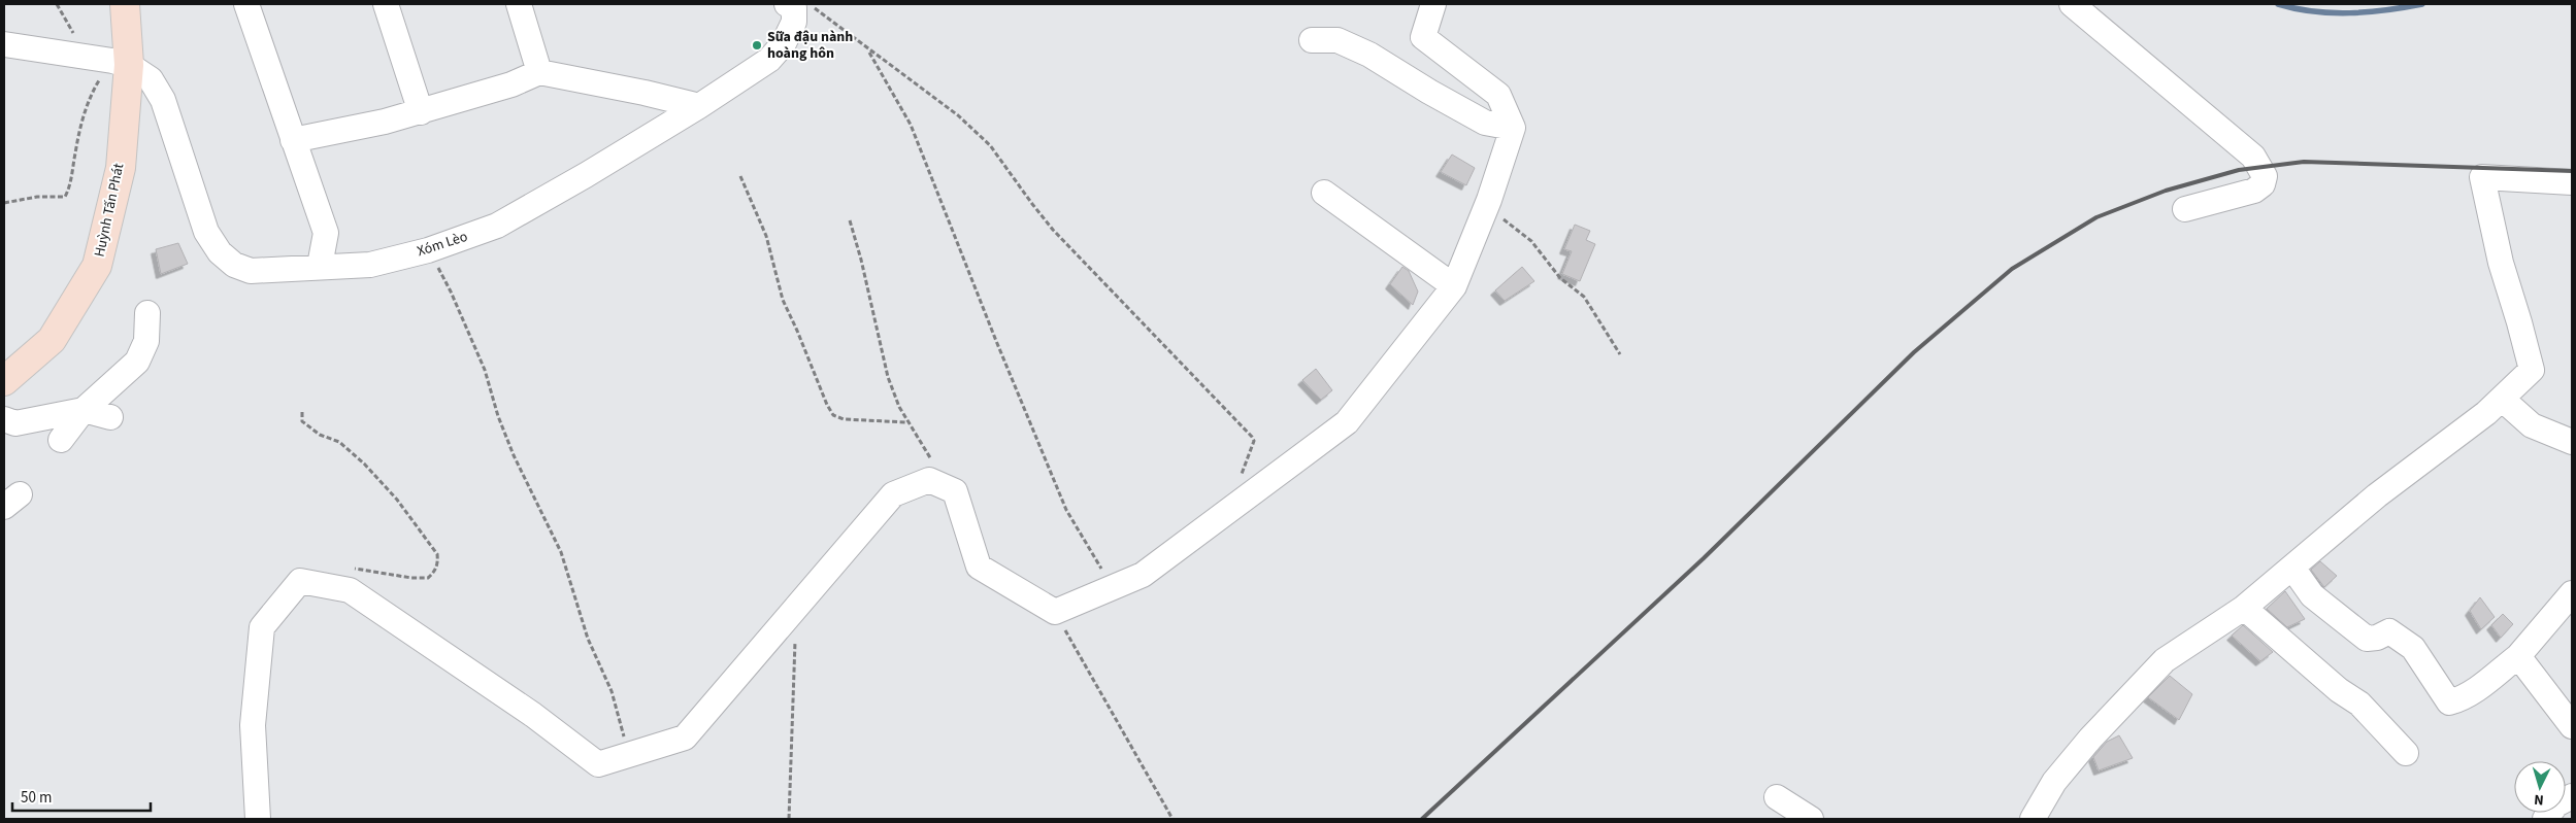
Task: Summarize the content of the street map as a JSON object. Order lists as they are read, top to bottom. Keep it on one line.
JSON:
{"streets":{"main road":["Huỳnh Tấn Phát"],"street":["Xóm Lèo"]},"crossings":[["Huỳnh Tấn Phát","Xóm Lèo"]],"places":["Sữa đậu nành hoàng hôn"],"scale_bar":"50 m","north":"bottom"}
